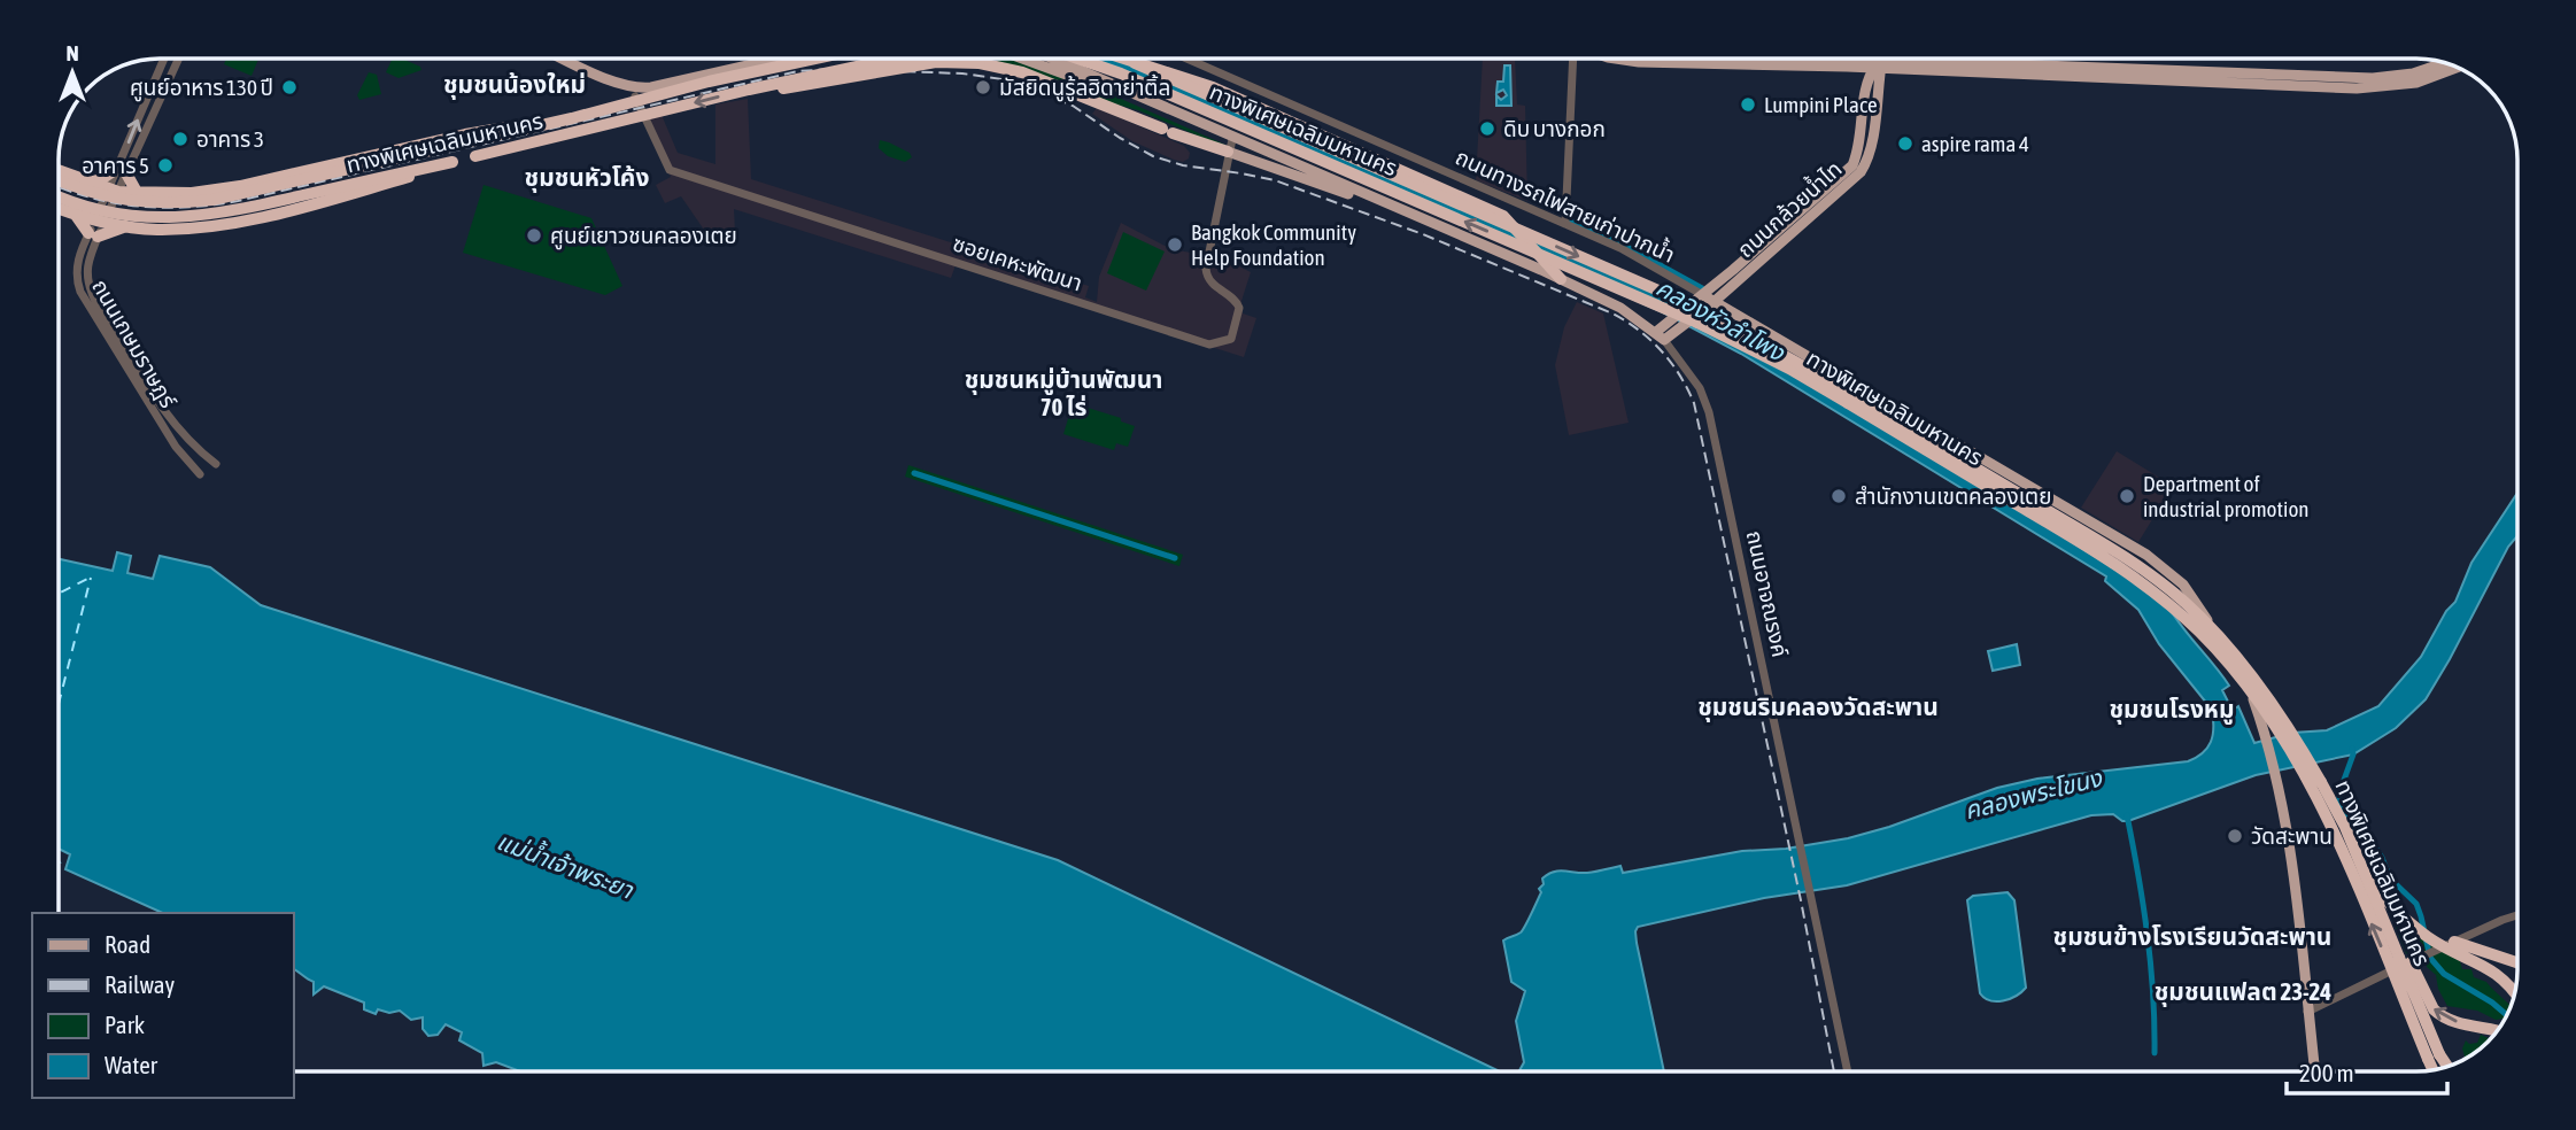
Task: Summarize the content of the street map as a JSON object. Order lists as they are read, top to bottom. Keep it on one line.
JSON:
{"streets":{"highway":["ทางพิเศษเฉลิมมหานคร"],"main road":["ถนนทางรถไฟสายเก่าปากน้ำ","ถนนกล้วยน้ำไท","ถนนอาจณรงค์"],"street":["ซอยเคหะพัฒนา","ถนนเกษมราษฎร์"]},"crossings":[["ถนนทางรถไฟสายเก่าปากน้ำ","ถนนกล้วยน้ำไท"],["ถนนกล้วยน้ำไท","ถนนอาจณรงค์"],["ซอยเคหะพัฒนา","ถนนอาจณรงค์"]],"districts":["ชุมชนน้องใหม่","ชุมชนหัวโค้ง","ชุมชนหมู่บ้านพัฒนา 70 ไร่","ชุมชนริมคลองวัดสะพาน","ชุมชนโรงหมู","ชุมชนข้างโรงเรียนวัดสะพาน","ชุมชนแฟลต 23-24"],"water":["คลองหัวลำโพง","คลองพระโขนง","แม่น้ำเจ้าพระยา"],"places":["ศูนย์อาหาร 130 ปี","มัสยิดนูรู้ลฮิดาย่าติ้ล","Lumpini Place","ดิบ บางกอก","อาคาร 3","aspire rama 4","อาคาร 5","ศูนย์เยาวชนคลองเตย","Bangkok Community Help Foundation","สำนักงานเขตคลองเตย","Department of industrial promotion","วัดสะพาน"],"legend":["Road","Railway","Park","Water"],"scale_bar":"200 m","north":"top"}
